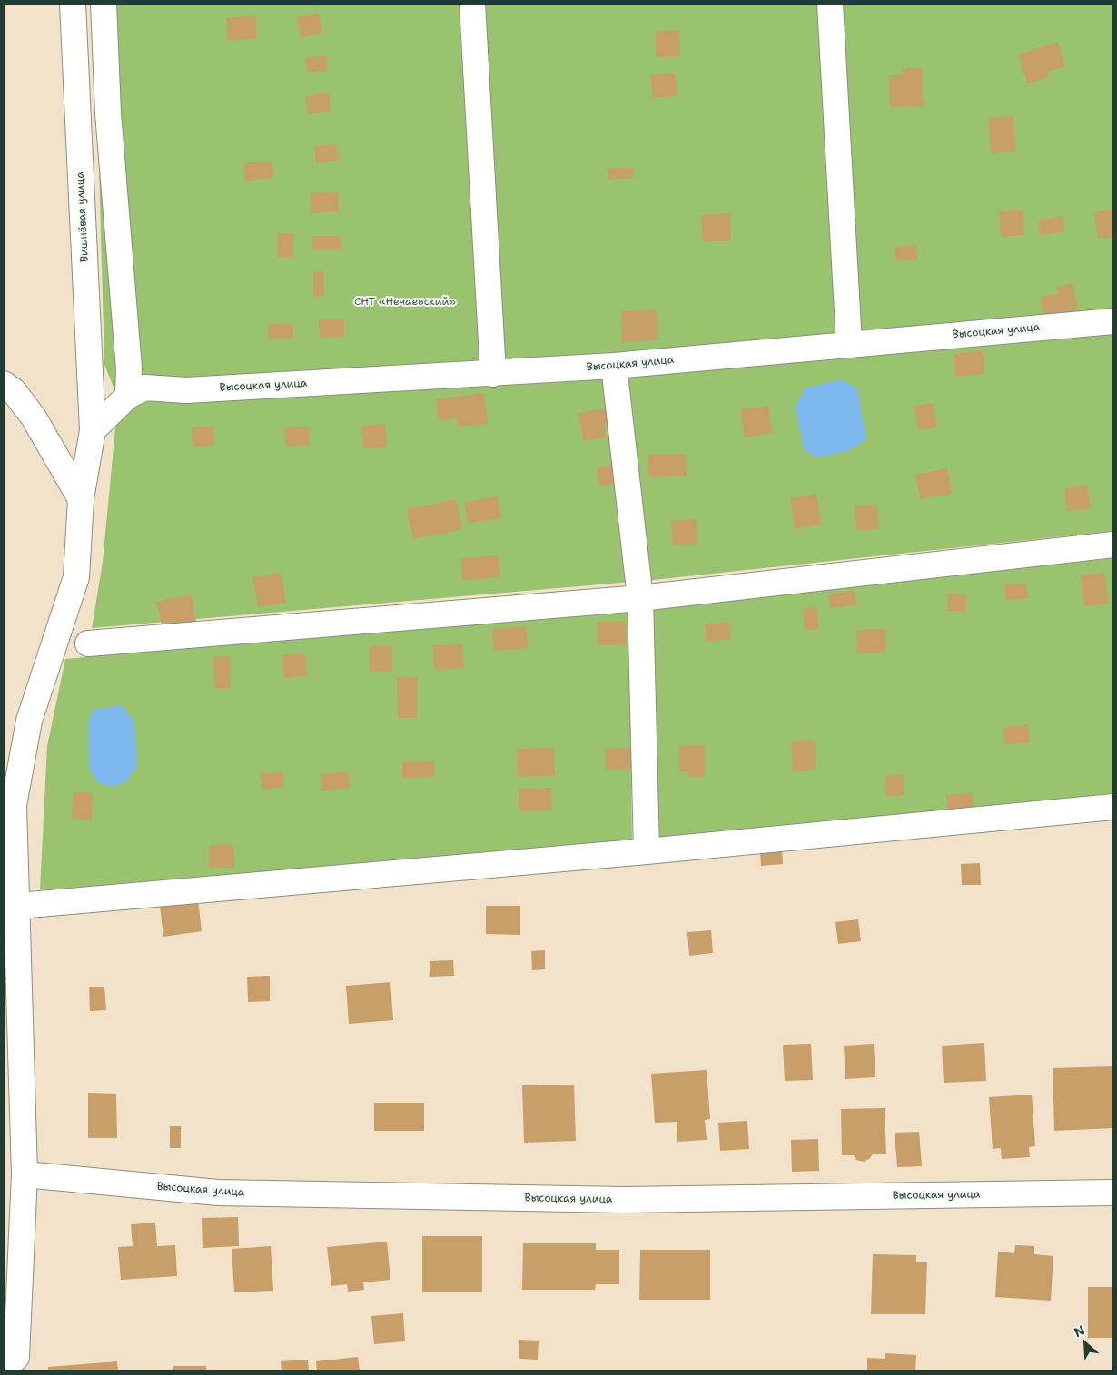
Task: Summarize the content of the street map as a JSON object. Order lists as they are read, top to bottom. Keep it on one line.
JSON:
{"streets":{"street":["Вишнёвая улица","Высоцкая улица"]},"crossings":[["Вишнёвая улица","Высоцкая улица"]],"parks":["СНТ «Нечаевский»"],"north":"top left"}
